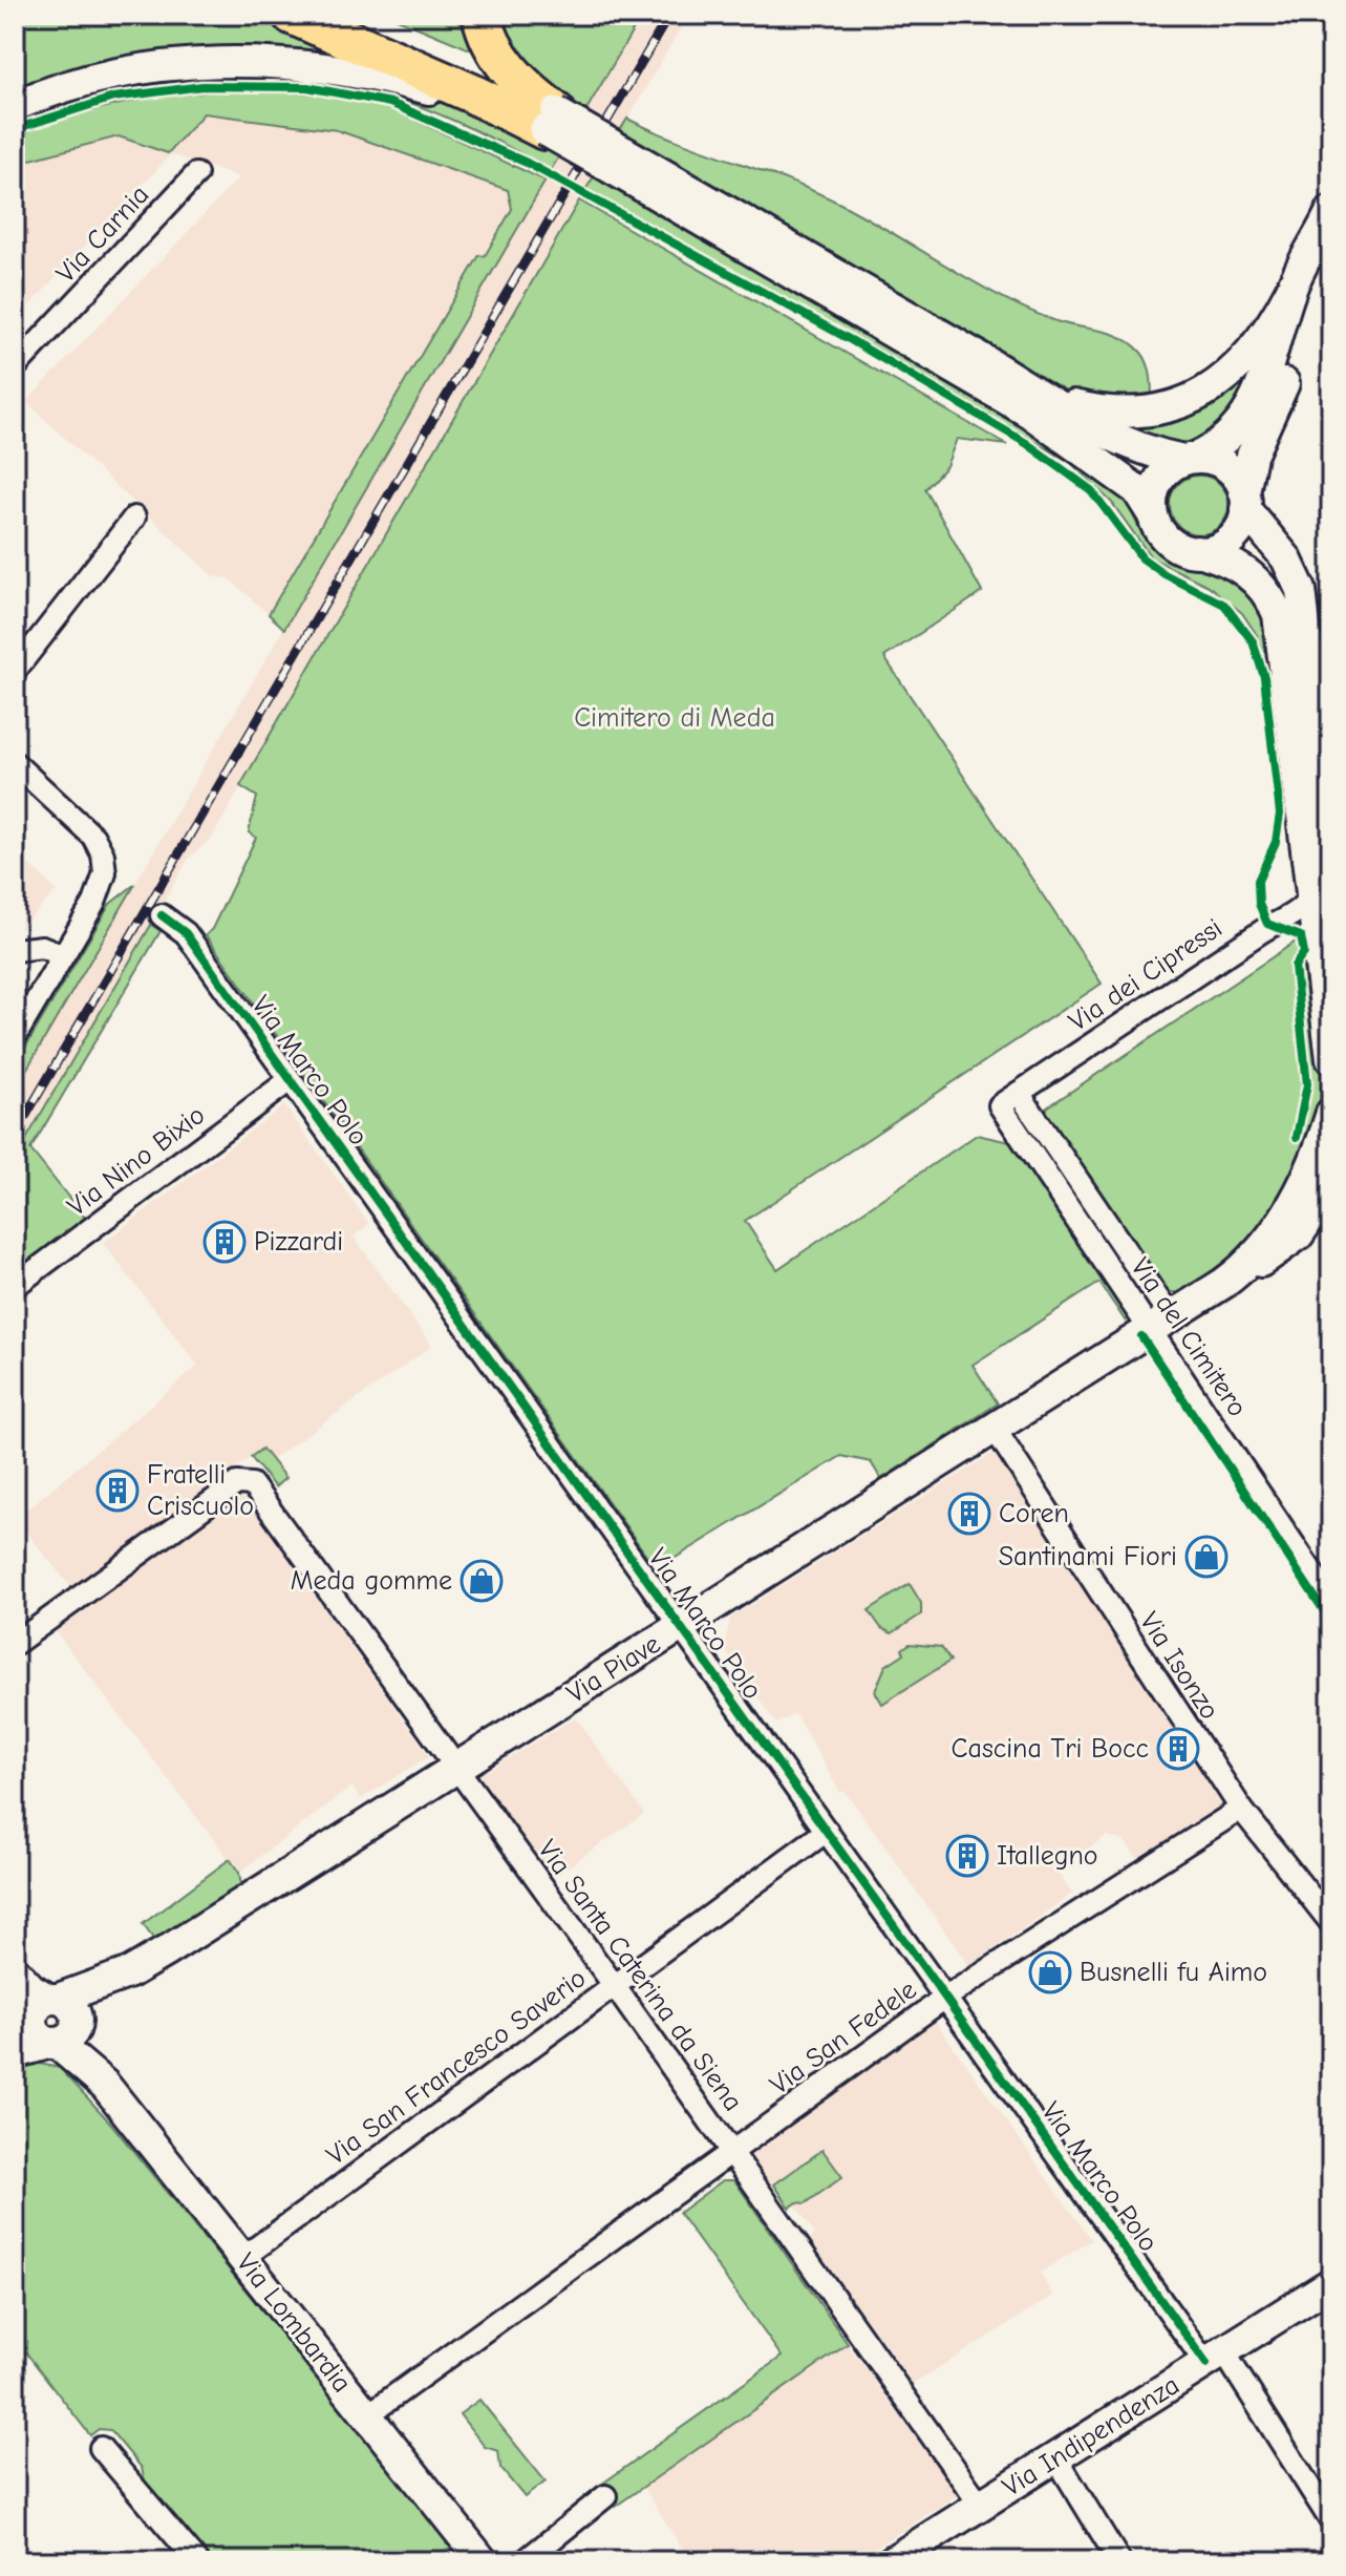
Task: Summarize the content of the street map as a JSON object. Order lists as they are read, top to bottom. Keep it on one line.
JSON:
{"streets":{"street":["Via Carnia","Via dei Cipressi","Via Marco Polo","Via Nino Bixio","Via del Cimitero","Via Isonzo","Via Piave","Via Santa Caterina da Siena","Via San Fedele","Via San Francesco Saverio","Via Lombardia","Via Indipendenza"]},"crossings":[["Via dei Cipressi","Via del Cimitero"],["Via Marco Polo","Via Nino Bixio"],["Via Marco Polo","Via Piave"],["Via Marco Polo","Via San Fedele"],["Via Marco Polo","Via San Francesco Saverio"],["Via Marco Polo","Via Indipendenza"],["Via del Cimitero","Via Piave"],["Via Isonzo","Via Piave"],["Via Isonzo","Via San Fedele"],["Via Piave","Via Santa Caterina da Siena"],["Via Piave","Via Lombardia"],["Via Santa Caterina da Siena","Via San Fedele"],["Via Santa Caterina da Siena","Via San Francesco Saverio"],["Via Santa Caterina da Siena","Via Indipendenza"],["Via San Fedele","Via Lombardia"],["Via San Francesco Saverio","Via Lombardia"]],"parks":["Cimitero di Meda"],"places":{"building":["Pizzardi","Fratelli Criscuolo","Coren","Cascina Tri Bocc","Itallegno"],"shop":["Santinami Fiori","Meda gomme","Busnelli fu Aimo"]}}
